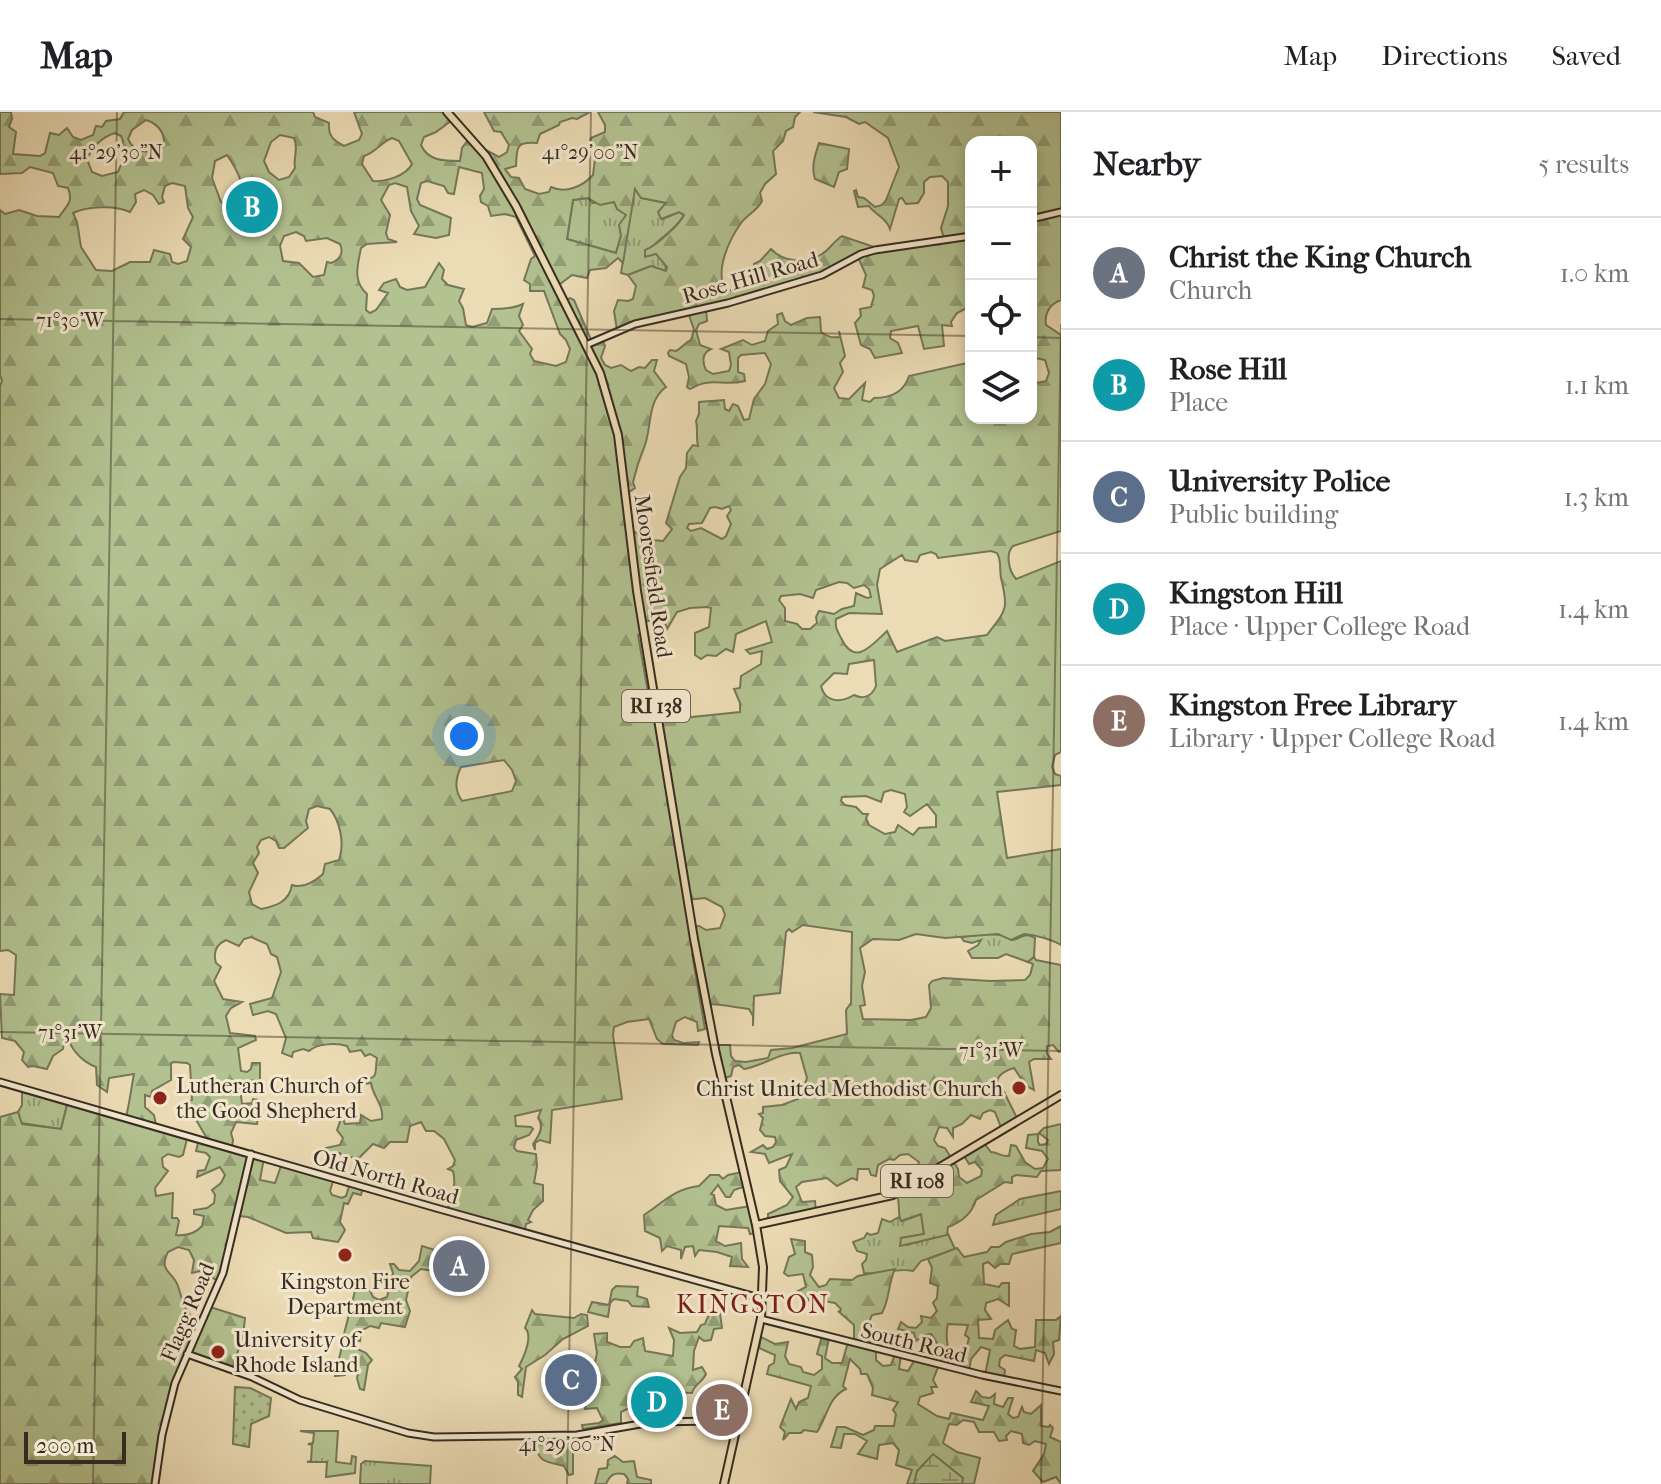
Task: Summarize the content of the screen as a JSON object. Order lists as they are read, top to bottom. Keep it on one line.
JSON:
{"streets":{"main road":["Mooresfield Road","RI 138","RI 108"],"street":["Rose Hill Road","Old North Road","Flagg Road","South Road"]},"crossings":[["Rose Hill Road","Mooresfield Road"],["Mooresfield Road","RI 138"],["Mooresfield Road","RI 108"],["RI 138","Old North Road"],["RI 138","RI 108"],["RI 138","South Road"],["Old North Road","Flagg Road"]],"districts":["KINGSTON"],"places":["Christ United Methodist Church","Lutheran Church of the Good Shepherd","Kingston Fire Department","University of Rhode Island"],"scale_bar":"200 m","page":{"header":"Map","nav":["Map","Directions","Saved"],"heading":["Nearby","5 results"],"map_buttons":["+","−"],"pins":["B","A","C","D","E"],"list":[{"mark":"A","name":"Christ the King Church","note":"Church","value":"1.0 km"},{"mark":"B","name":"Rose Hill","note":"Place","value":"1.1 km"},{"mark":"C","name":"University Police","note":"Public building","value":"1.3 km"},{"mark":"D","name":"Kingston Hill","note":"Place · Upper College Road","value":"1.4 km"},{"mark":"E","name":"Kingston Free Library","note":"Library · Upper College Road","value":"1.4 km"}],"scale":"200 m"},"coordinates":["41°29'30\"N","41°29'00\"N","71°30'W","71°31'W"]}
